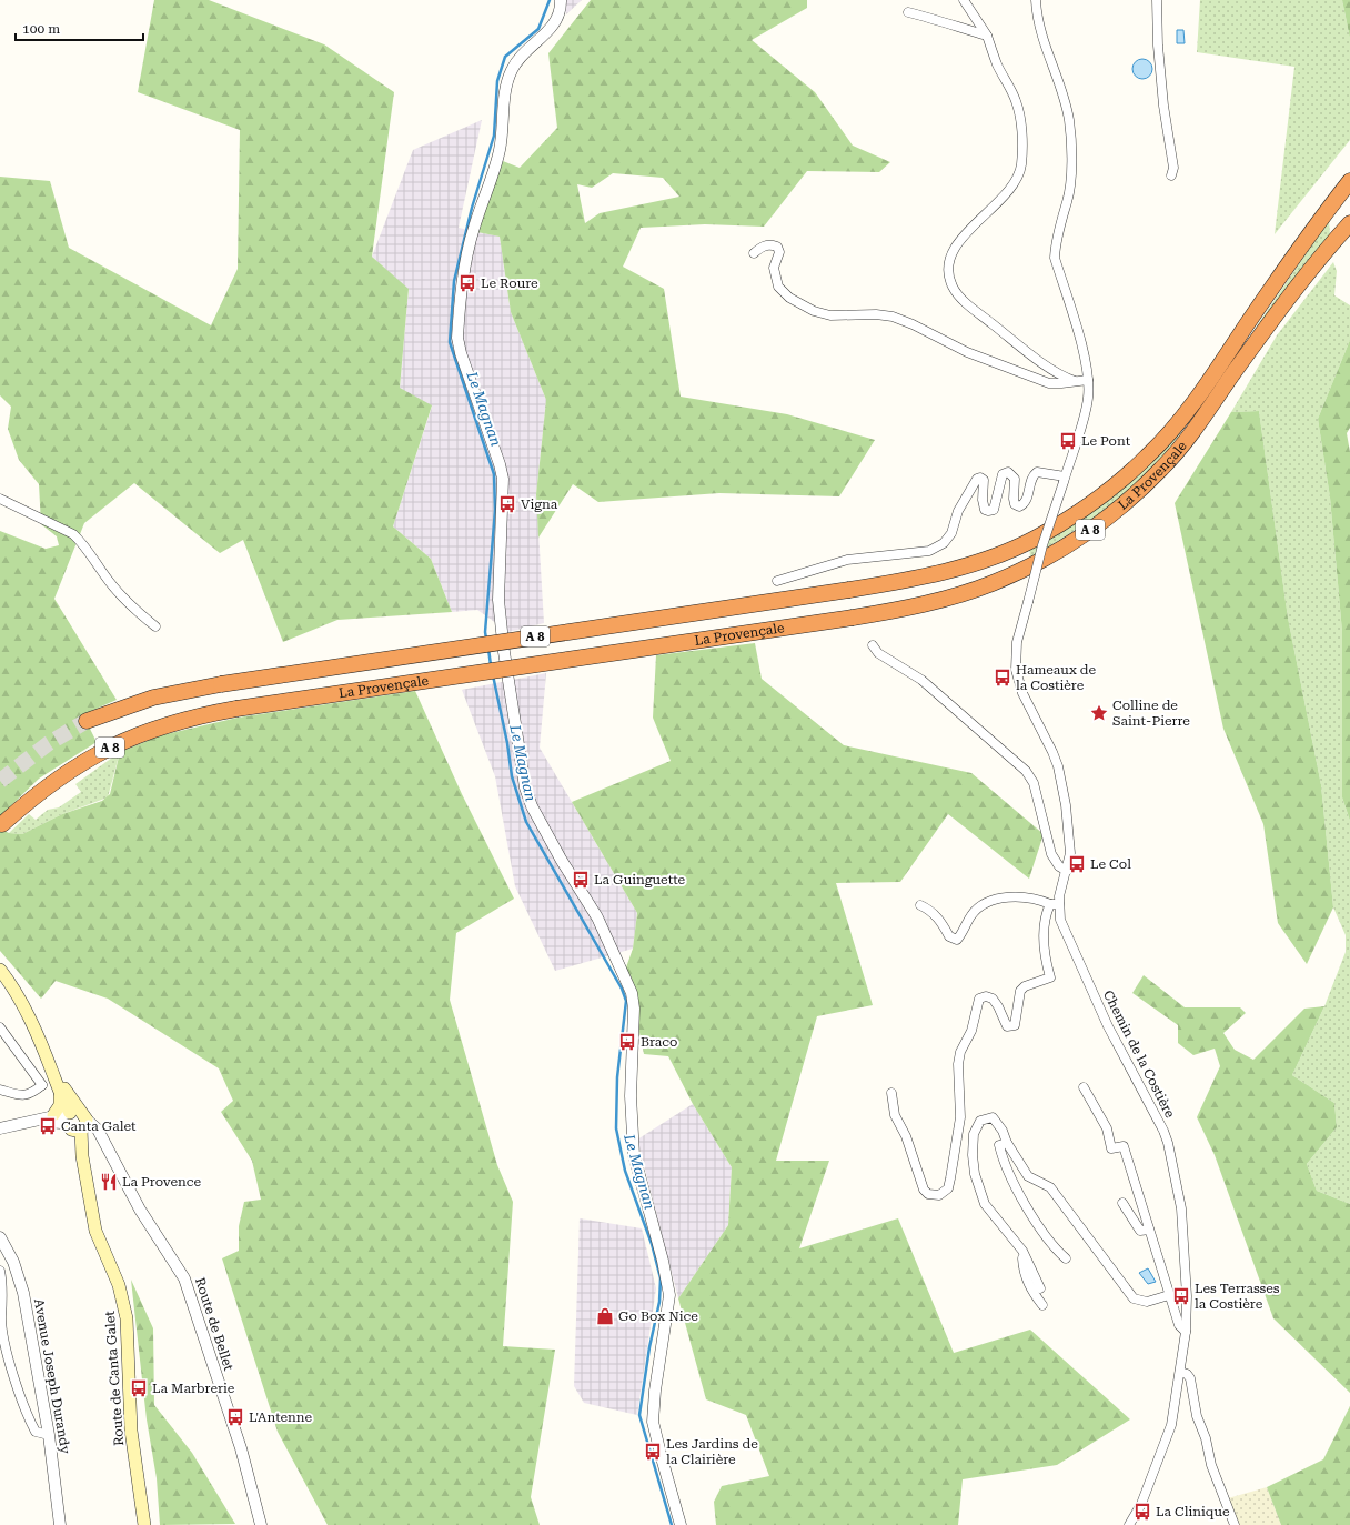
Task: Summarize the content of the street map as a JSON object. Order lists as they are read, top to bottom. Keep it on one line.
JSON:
{"streets":{"highway":["La Provençale","A 8"],"main road":["Route de Canta Galet"],"street":["Chemin de la Costière","Route de Bellet","Avenue Joseph Durandy"]},"crossings":[["Route de Bellet","Route de Canta Galet"]],"water":["Le Magnan"],"places":{"bus stop":["Le Roure","Le Pont","Vigna","Hameaux de la Costière","Le Col","La Guinguette","Braco","Canta Galet","Les Terrasses la Costière","La Marbrerie","L'Antenne","Les Jardins de la Clairière","La Clinique"],"place":["Colline de Saint-Pierre"],"restaurant":["La Provence"],"shop":["Go Box Nice"]},"scale_bar":"100 m"}
